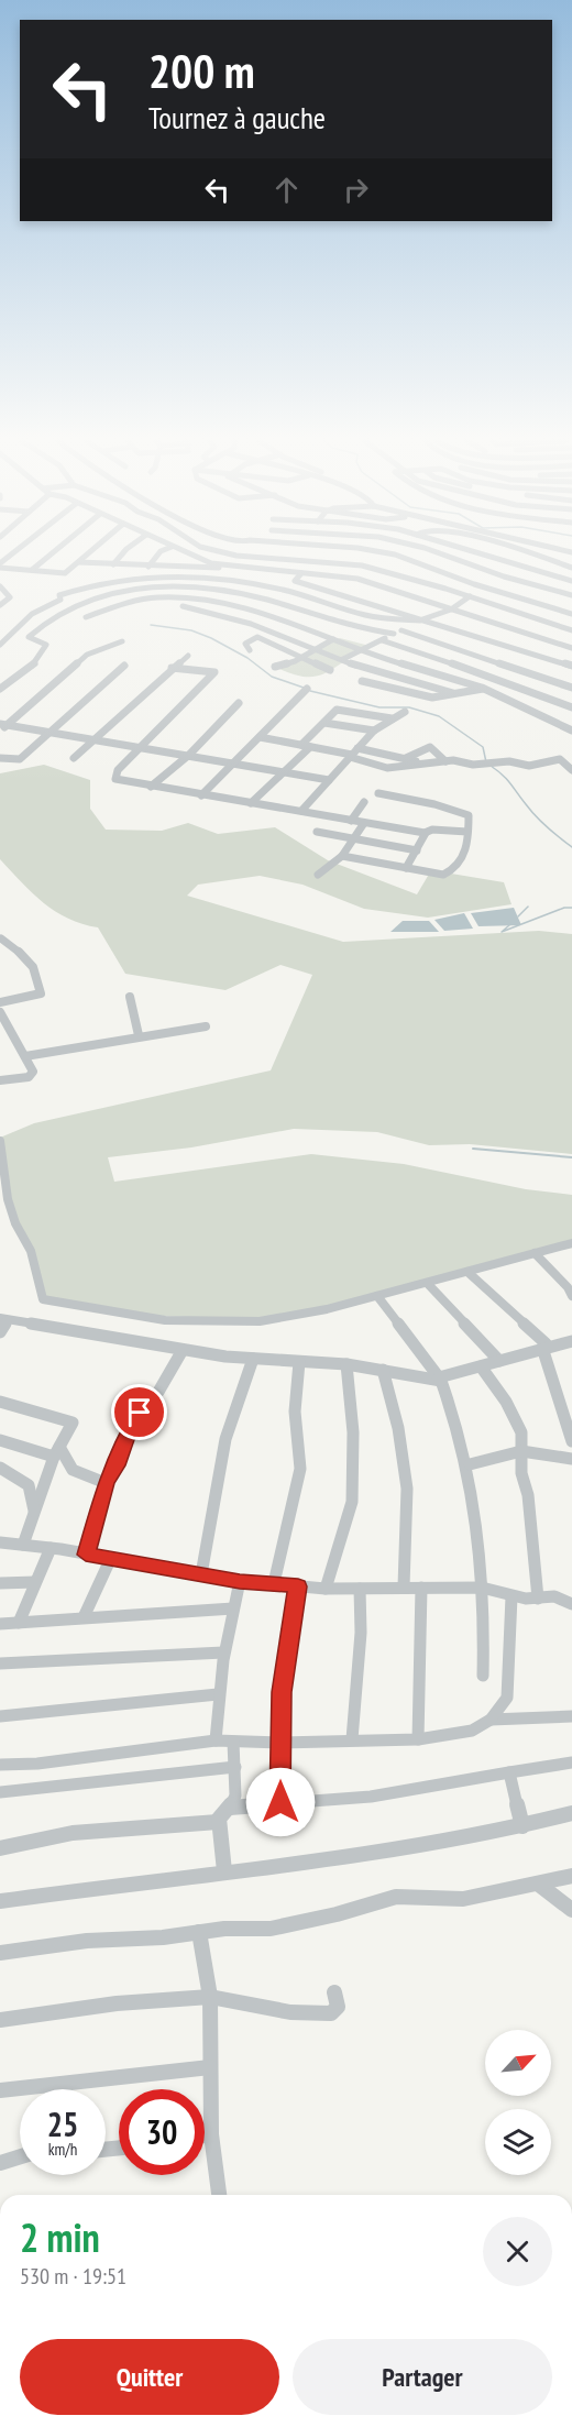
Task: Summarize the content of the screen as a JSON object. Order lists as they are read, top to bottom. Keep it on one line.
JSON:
{"north":"top right","page":{"turn":["200 m","Tournez à gauche"],"speed":"25 km/h","limit":"30","heading":["2 min","530 m · 19:51"],"buttons":["Quitter","Partager"]}}
